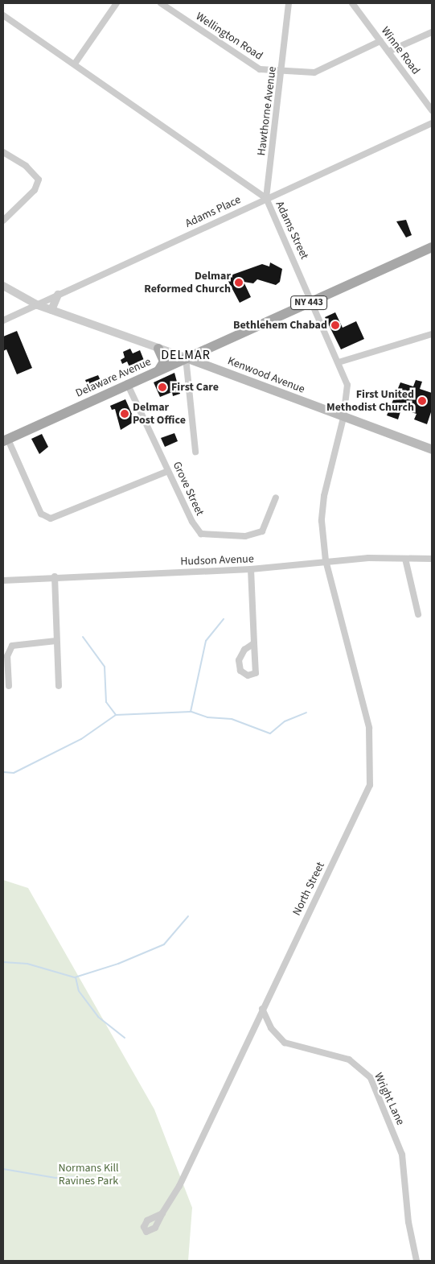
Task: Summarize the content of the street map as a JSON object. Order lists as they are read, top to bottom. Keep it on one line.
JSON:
{"streets":{"main road":["NY 443","Kenwood Avenue","Delaware Avenue"],"street":["Wellington Road","Winne Road","Hawthorne Avenue","Adams Place","Adams Street","Grove Street","Hudson Avenue","North Street","Wright Lane"]},"crossings":[["Wellington Road","Winne Road"],["Wellington Road","Hawthorne Avenue"],["Hawthorne Avenue","Adams Place"],["Hawthorne Avenue","Adams Street"],["Adams Place","Adams Street"],["Adams Place","Kenwood Avenue"],["Adams Street","Kenwood Avenue"],["Adams Street","Delaware Avenue"],["Adams Street","Hudson Avenue"],["Adams Street","North Street"],["Kenwood Avenue","Delaware Avenue"],["Delaware Avenue","Grove Street"],["Hudson Avenue","North Street"],["North Street","Wright Lane"]],"districts":["DELMAR"],"parks":["Normans Kill Ravines Park"],"places":["Delmar Reformed Church","Bethlehem Chabad","First Care","First United Methodist Church","Delmar Post Office"]}
